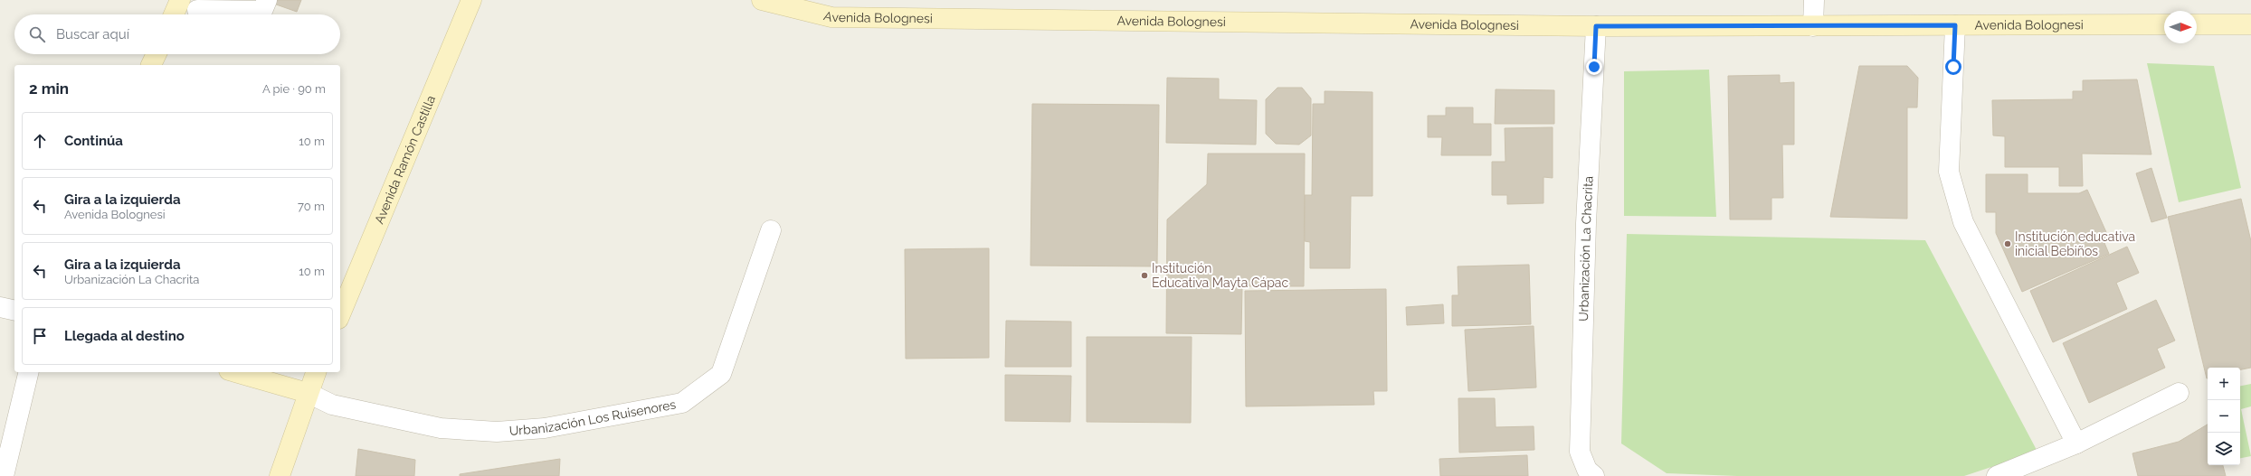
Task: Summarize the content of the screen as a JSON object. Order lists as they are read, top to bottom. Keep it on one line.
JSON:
{"streets":{"main road":["Avenida Bolognesi","Avenida Ramón Castilla"],"street":["Urbanización La Chacrita","Urbanización Los Ruisenores"]},"crossings":[["Avenida Bolognesi","Urbanización La Chacrita"]],"places":["Institución educativa inicial Bebiños","Institución Educativa Mayta Cápac"],"north":"right","page":{"search":"Buscar aquí","heading":["2 min","A pie · 90 m"],"list":[["Continúa","10 m"],["Gira a la izquierda","Avenida Bolognesi","70 m"],["Gira a la izquierda","Urbanización La Chacrita","10 m"],"Llegada al destino"],"map_buttons":["+","−"]}}
